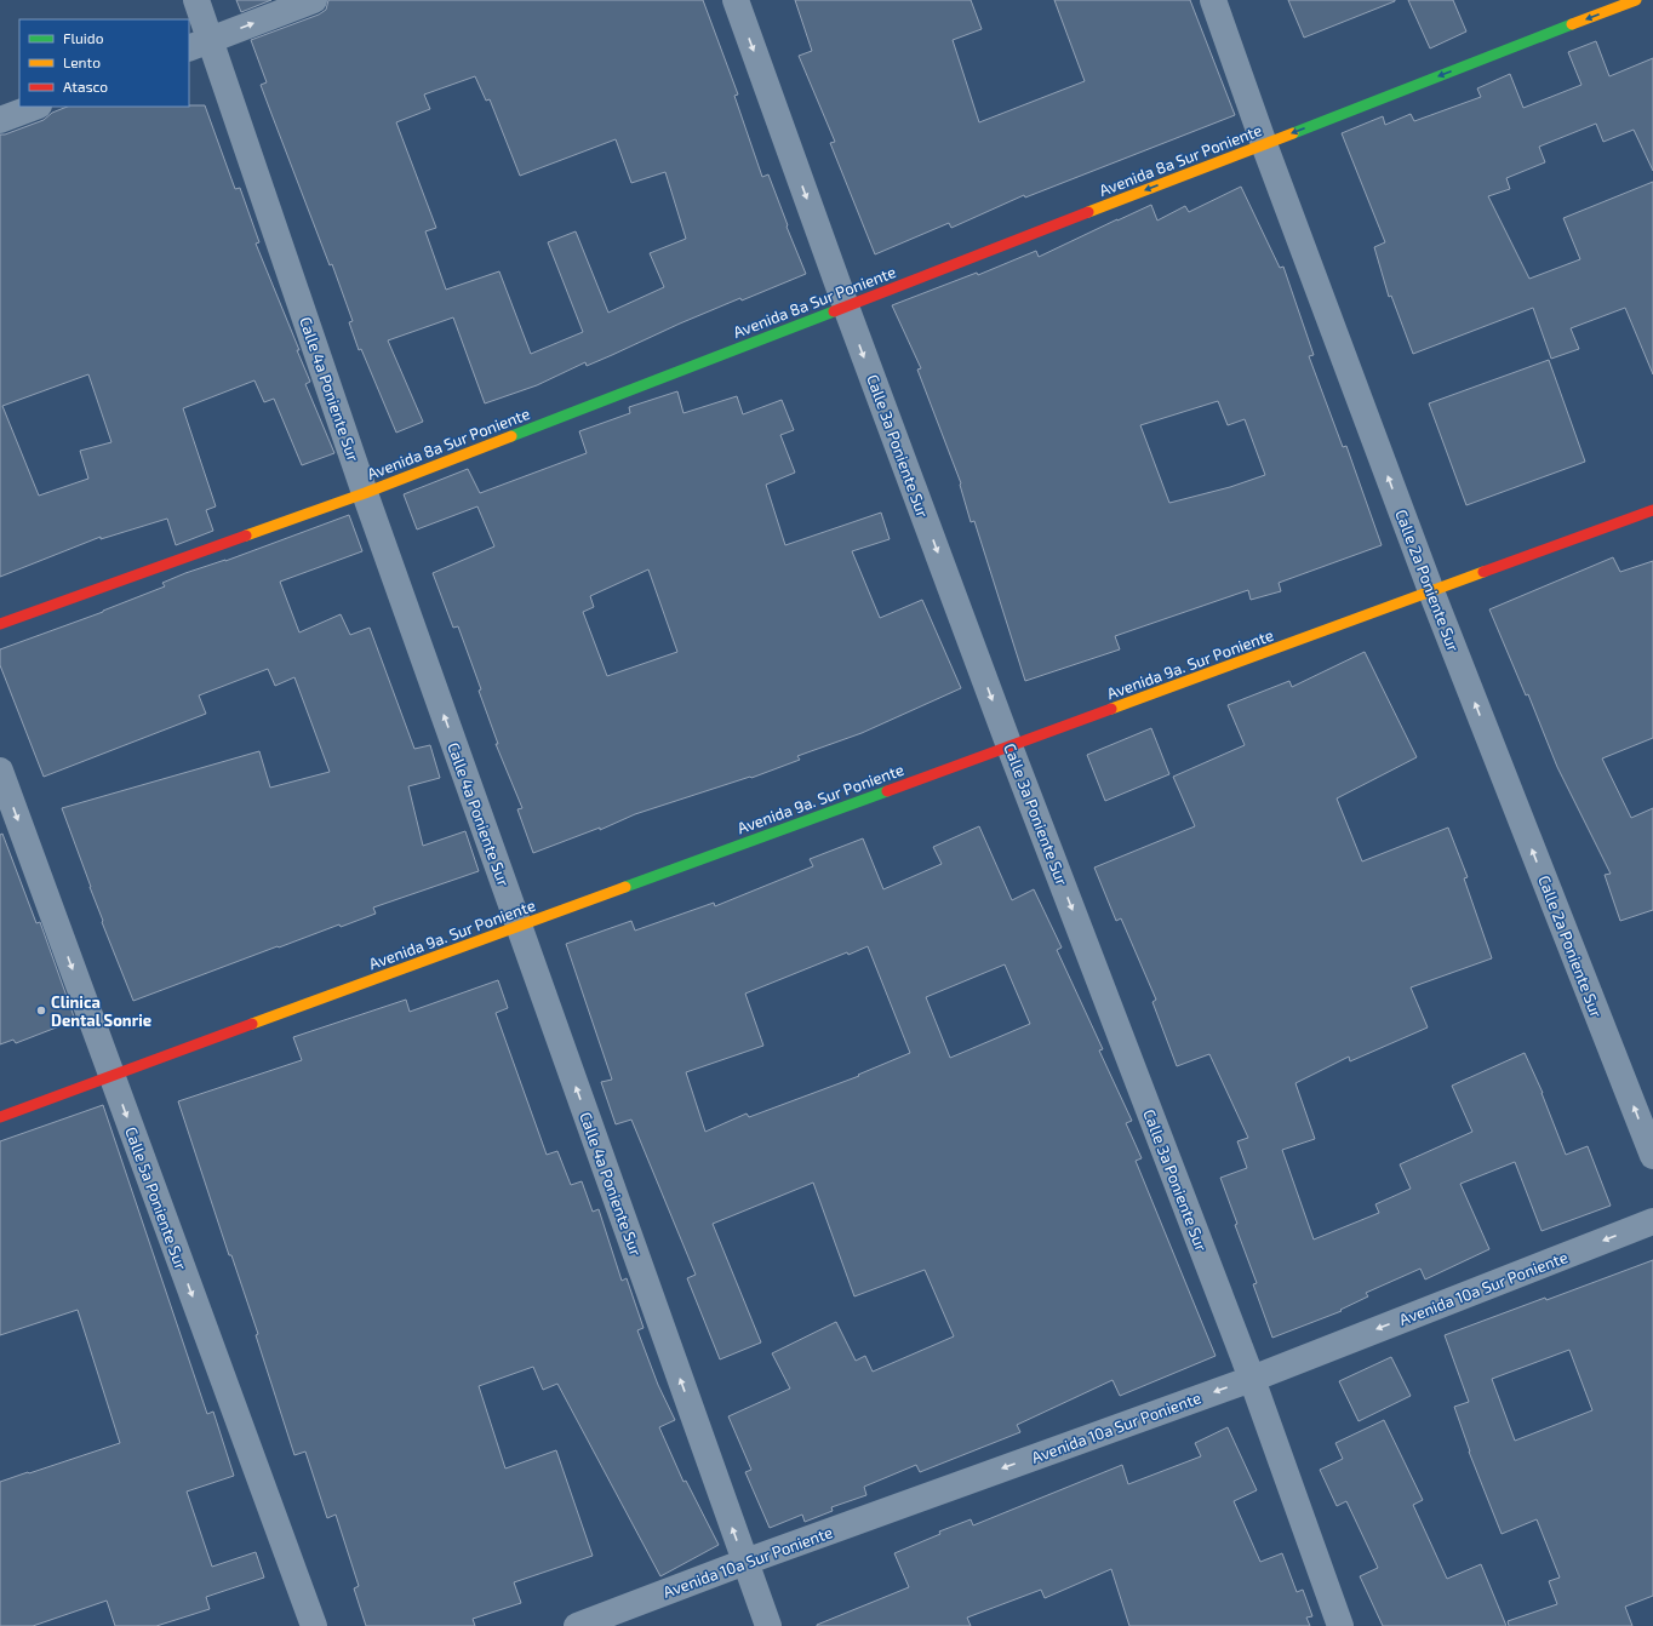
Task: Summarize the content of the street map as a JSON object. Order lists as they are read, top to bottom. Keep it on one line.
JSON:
{"streets":{"main road":["Avenida 8a Sur Poniente","Avenida 9a. Sur Poniente"],"street":["Calle 4a Poniente Sur","Calle 3a Poniente Sur","Calle 2a Poniente Sur","Calle 5a Poniente Sur","Avenida 10a Sur Poniente"]},"crossings":[["Avenida 8a Sur Poniente","Calle 4a Poniente Sur"],["Avenida 8a Sur Poniente","Calle 3a Poniente Sur"],["Avenida 8a Sur Poniente","Calle 2a Poniente Sur"],["Calle 4a Poniente Sur","Avenida 9a. Sur Poniente"],["Calle 4a Poniente Sur","Avenida 10a Sur Poniente"],["Calle 3a Poniente Sur","Avenida 9a. Sur Poniente"],["Calle 3a Poniente Sur","Avenida 10a Sur Poniente"],["Calle 2a Poniente Sur","Avenida 9a. Sur Poniente"],["Avenida 9a. Sur Poniente","Calle 5a Poniente Sur"]],"one_way":["Avenida 8a Sur Poniente","Calle 4a Poniente Sur","Calle 3a Poniente Sur","Calle 2a Poniente Sur","Calle 5a Poniente Sur","Avenida 10a Sur Poniente"],"places":["Clinica Dental Sonrie"],"legend":["Fluido","Lento","Atasco"]}
